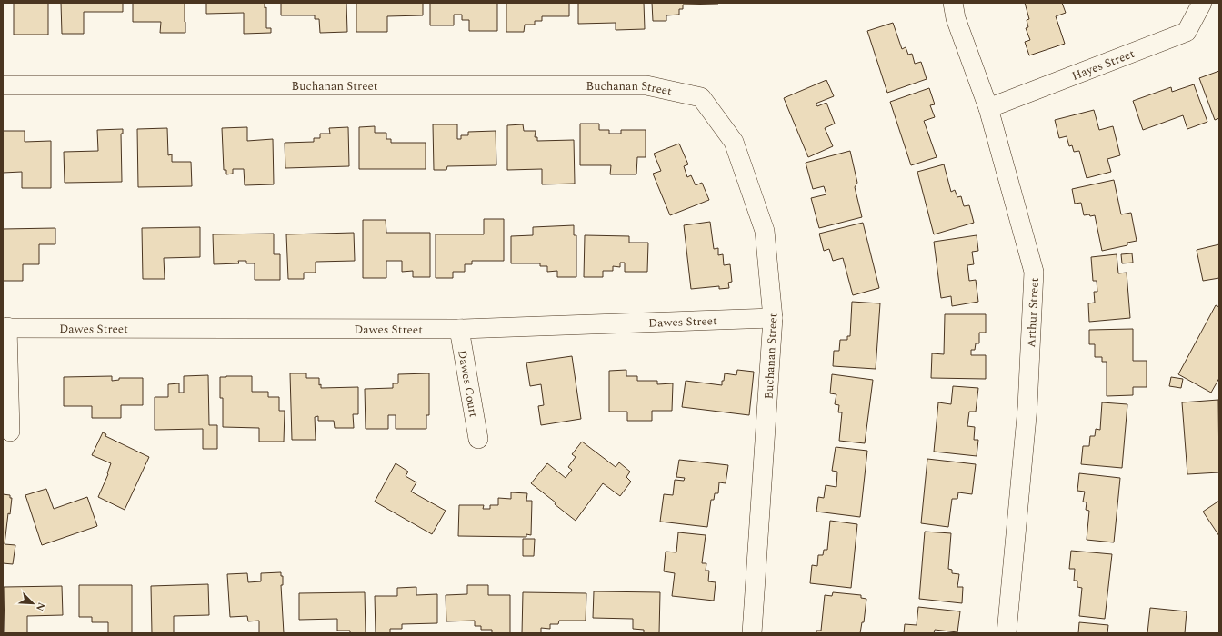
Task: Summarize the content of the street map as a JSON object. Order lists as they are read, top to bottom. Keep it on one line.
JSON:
{"streets":{"street":["Hayes Street","Buchanan Street","Arthur Street","Dawes Street","Dawes Court"]},"crossings":[["Hayes Street","Arthur Street"],["Buchanan Street","Dawes Street"],["Dawes Street","Dawes Court"]],"north":"bottom right"}
